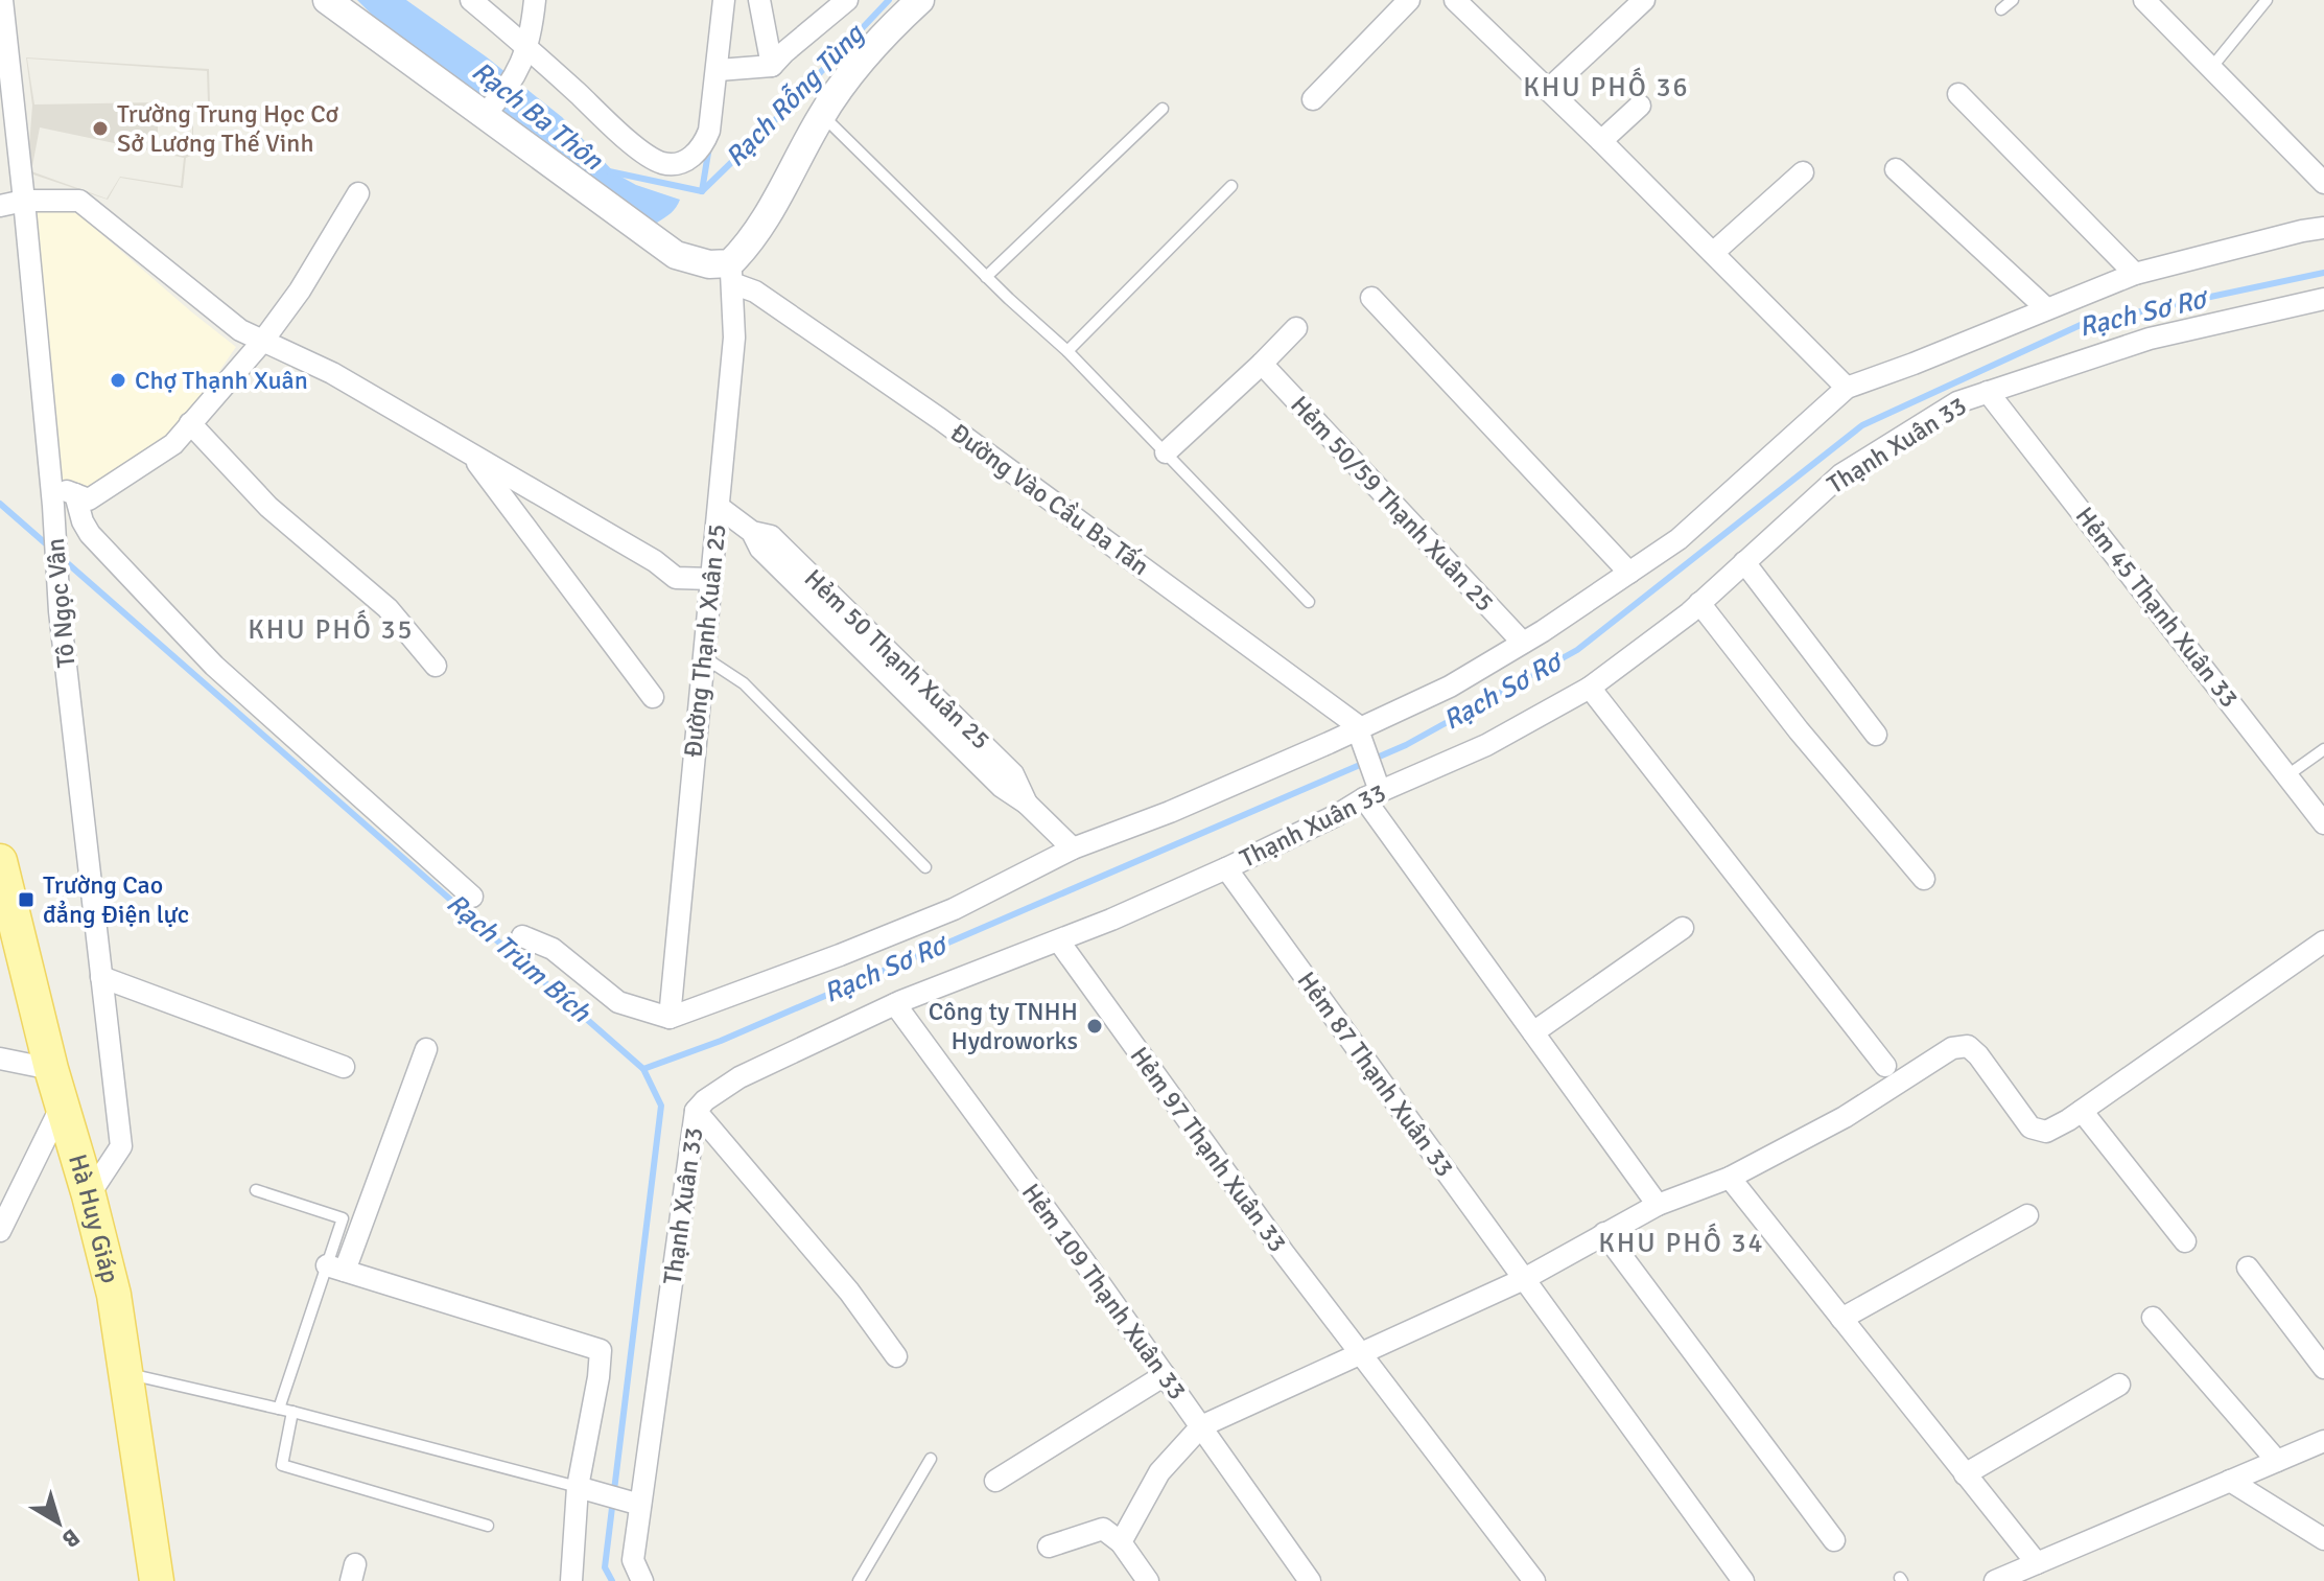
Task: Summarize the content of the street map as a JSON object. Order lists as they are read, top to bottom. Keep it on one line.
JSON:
{"streets":{"main road":["Hà Huy Giáp"],"street":["Thạnh Xuân 33","Đường Vào Cầu Ba Tấn","Hẻm 50/59 Thạnh Xuân 25","Tô Ngọc Vân","Hẻm 45 Thạnh Xuân 33","Đường Thạnh Xuân 25","Hẻm 50 Thạnh Xuân 25","Hẻm 87 Thạnh Xuân 33","Hẻm 97 Thạnh Xuân 33","Hẻm 109 Thạnh Xuân 33"]},"crossings":[["Thạnh Xuân 33","Hẻm 45 Thạnh Xuân 33"],["Thạnh Xuân 33","Hẻm 87 Thạnh Xuân 33"],["Thạnh Xuân 33","Hẻm 97 Thạnh Xuân 33"],["Thạnh Xuân 33","Hẻm 109 Thạnh Xuân 33"],["Đường Vào Cầu Ba Tấn","Đường Thạnh Xuân 25"],["Tô Ngọc Vân","Hà Huy Giáp"],["Đường Thạnh Xuân 25","Hẻm 50 Thạnh Xuân 25"]],"districts":["KHU PHỐ 36","KHU PHỐ 35","KHU PHỐ 34"],"water":["Rạch Rỗng Tùng","Rạch Ba Thôn","Rạch Sơ Rơ","Rạch Trùm Bích"],"places":{"other":["Trường Trung Học Cơ Sở Lương Thế Vinh","Chợ Thạnh Xuân","Công ty TNHH Hydroworks"],"transit":["Trường Cao đẳng Điện lực"]},"north":"bottom right"}
